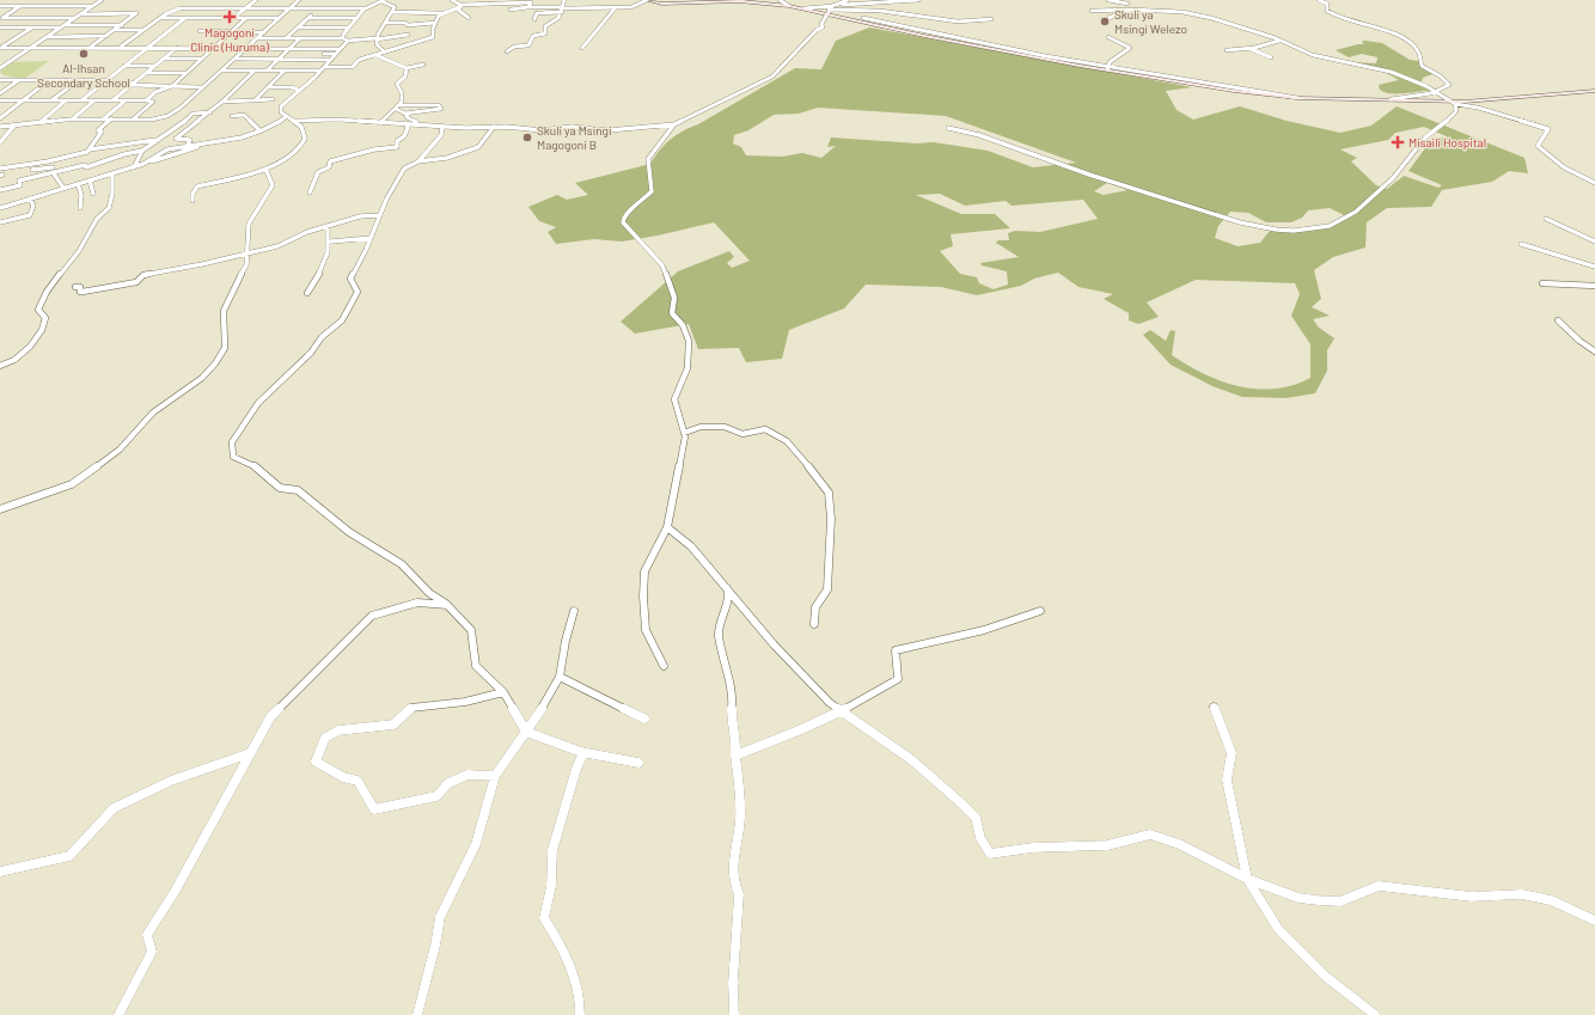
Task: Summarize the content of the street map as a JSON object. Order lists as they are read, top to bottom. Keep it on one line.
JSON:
{"places":{"health":["Magogoni Clinic (Huruma)","Misaili Hospital"],"other":["Skuli ya Msingi Welezo","Al-Ihsan Secondary School","Skuli ya Msingi Magogoni B"]}}
